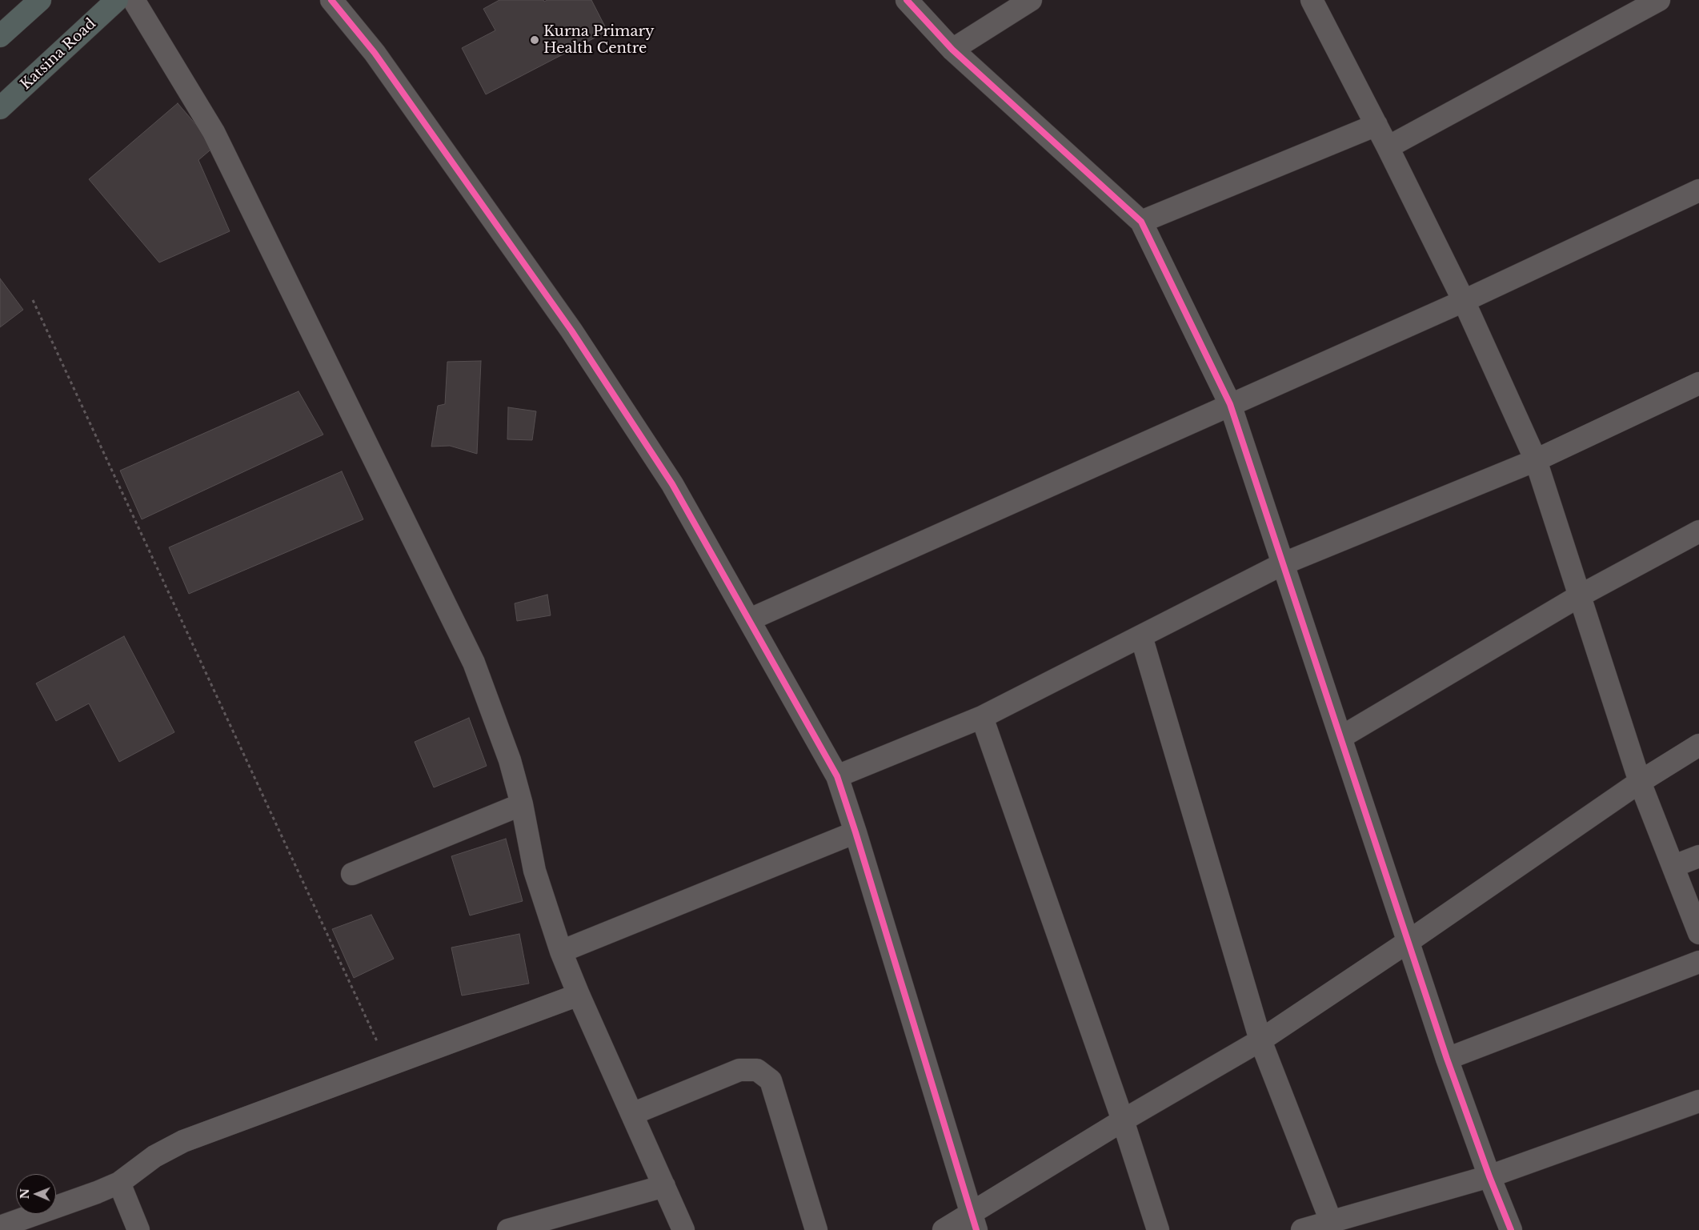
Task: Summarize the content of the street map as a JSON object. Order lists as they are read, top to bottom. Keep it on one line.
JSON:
{"streets":{"highway":["Katsina Road"]},"places":["Kurna Primary Health Centre"],"north":"left"}
